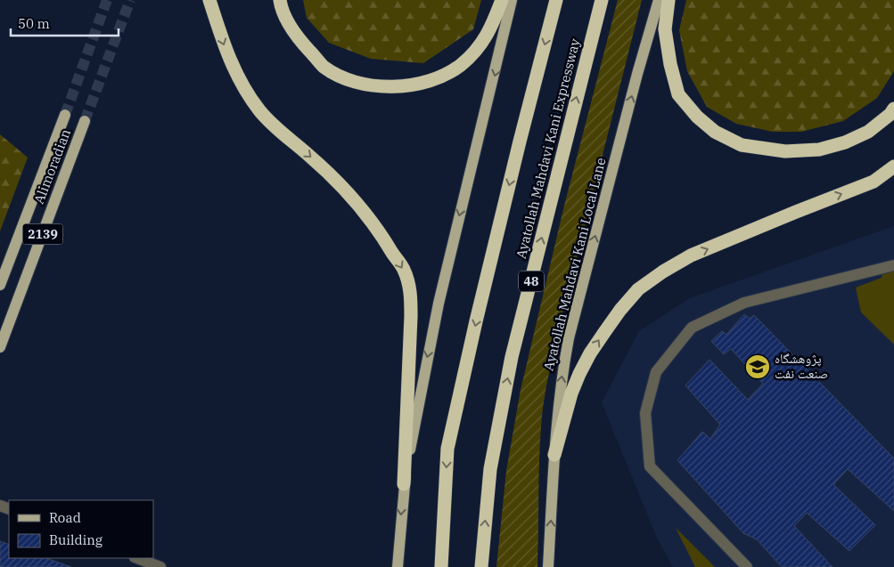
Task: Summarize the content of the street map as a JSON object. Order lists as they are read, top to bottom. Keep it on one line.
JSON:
{"streets":{"highway":["Ayatollah Mahdavi Kani Expressway","48"],"main road":["Alimoradian","2139","Ayatollah Mahdavi Kani Local Lane"]},"one_way":["Ayatollah Mahdavi Kani Local Lane"],"places":{"school or university":["پژوهشگاه صنعت نفت"]},"legend":["Road","Building"],"scale_bar":"50 m"}
